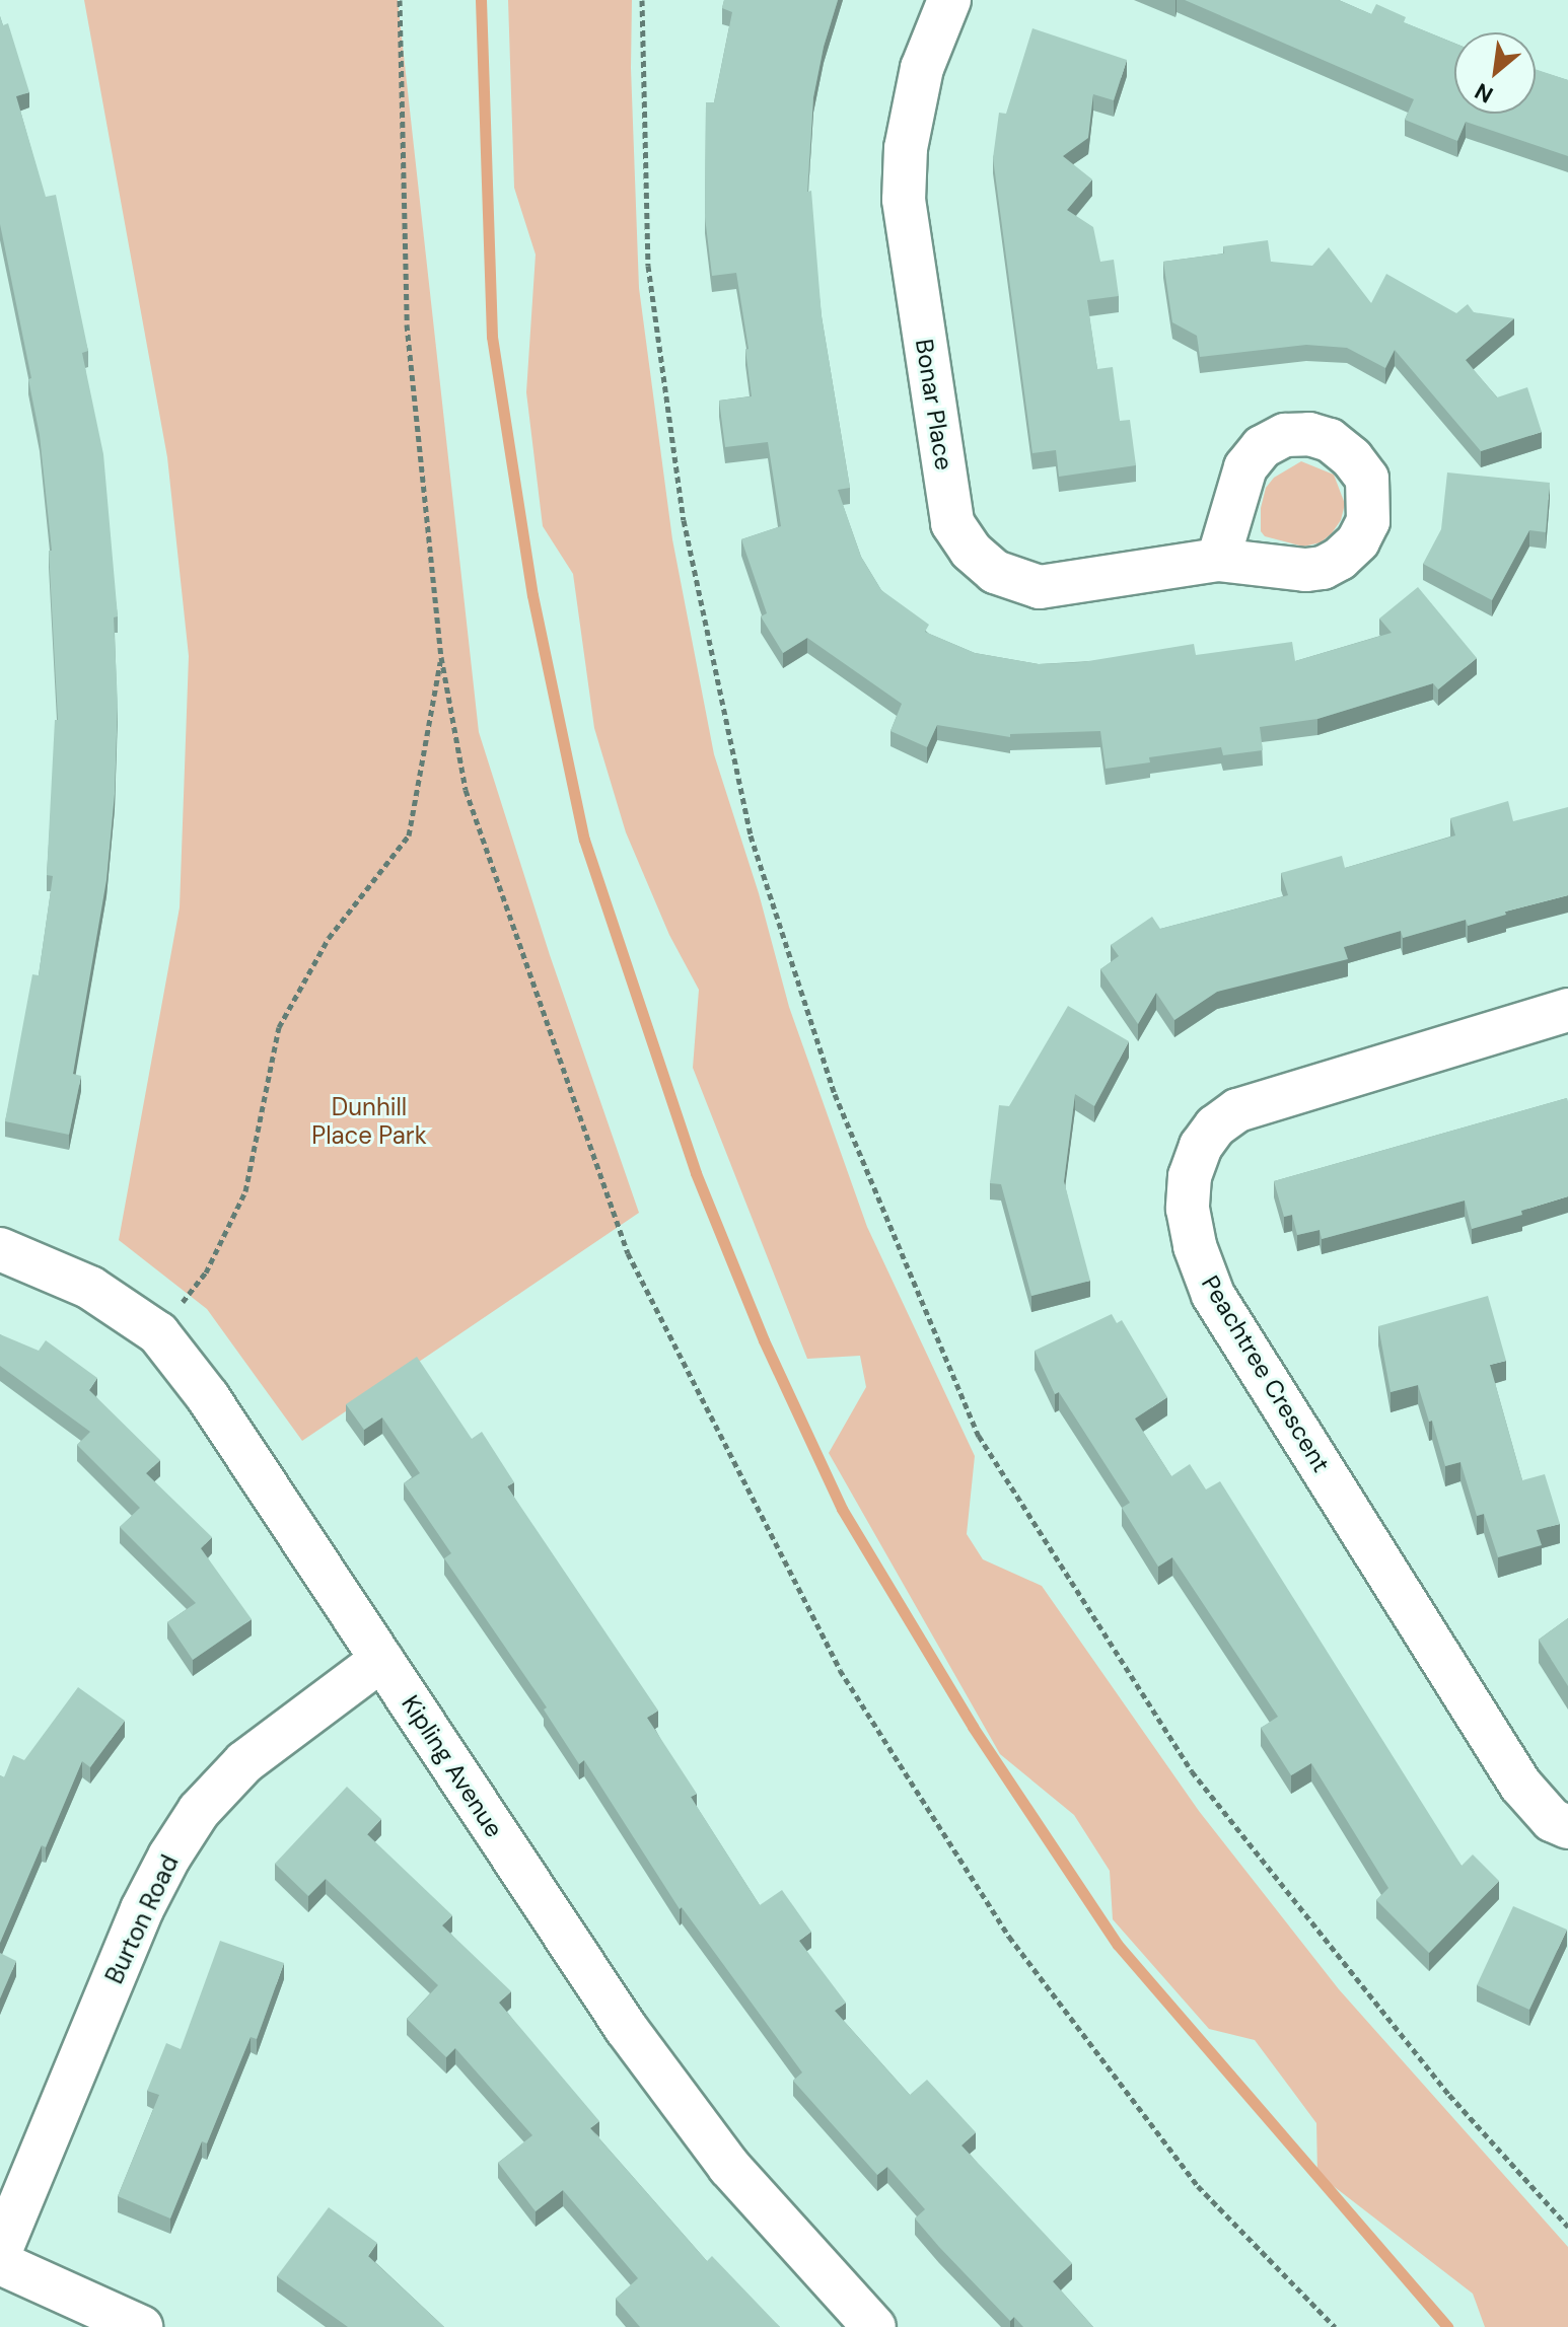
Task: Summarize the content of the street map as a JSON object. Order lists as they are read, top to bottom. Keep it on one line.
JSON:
{"streets":{"street":["Bonar Place","Peachtree Crescent","Kipling Avenue","Burton Road"]},"crossings":[["Kipling Avenue","Burton Road"]],"parks":["Dunhill Place Park"],"north":"bottom left"}
